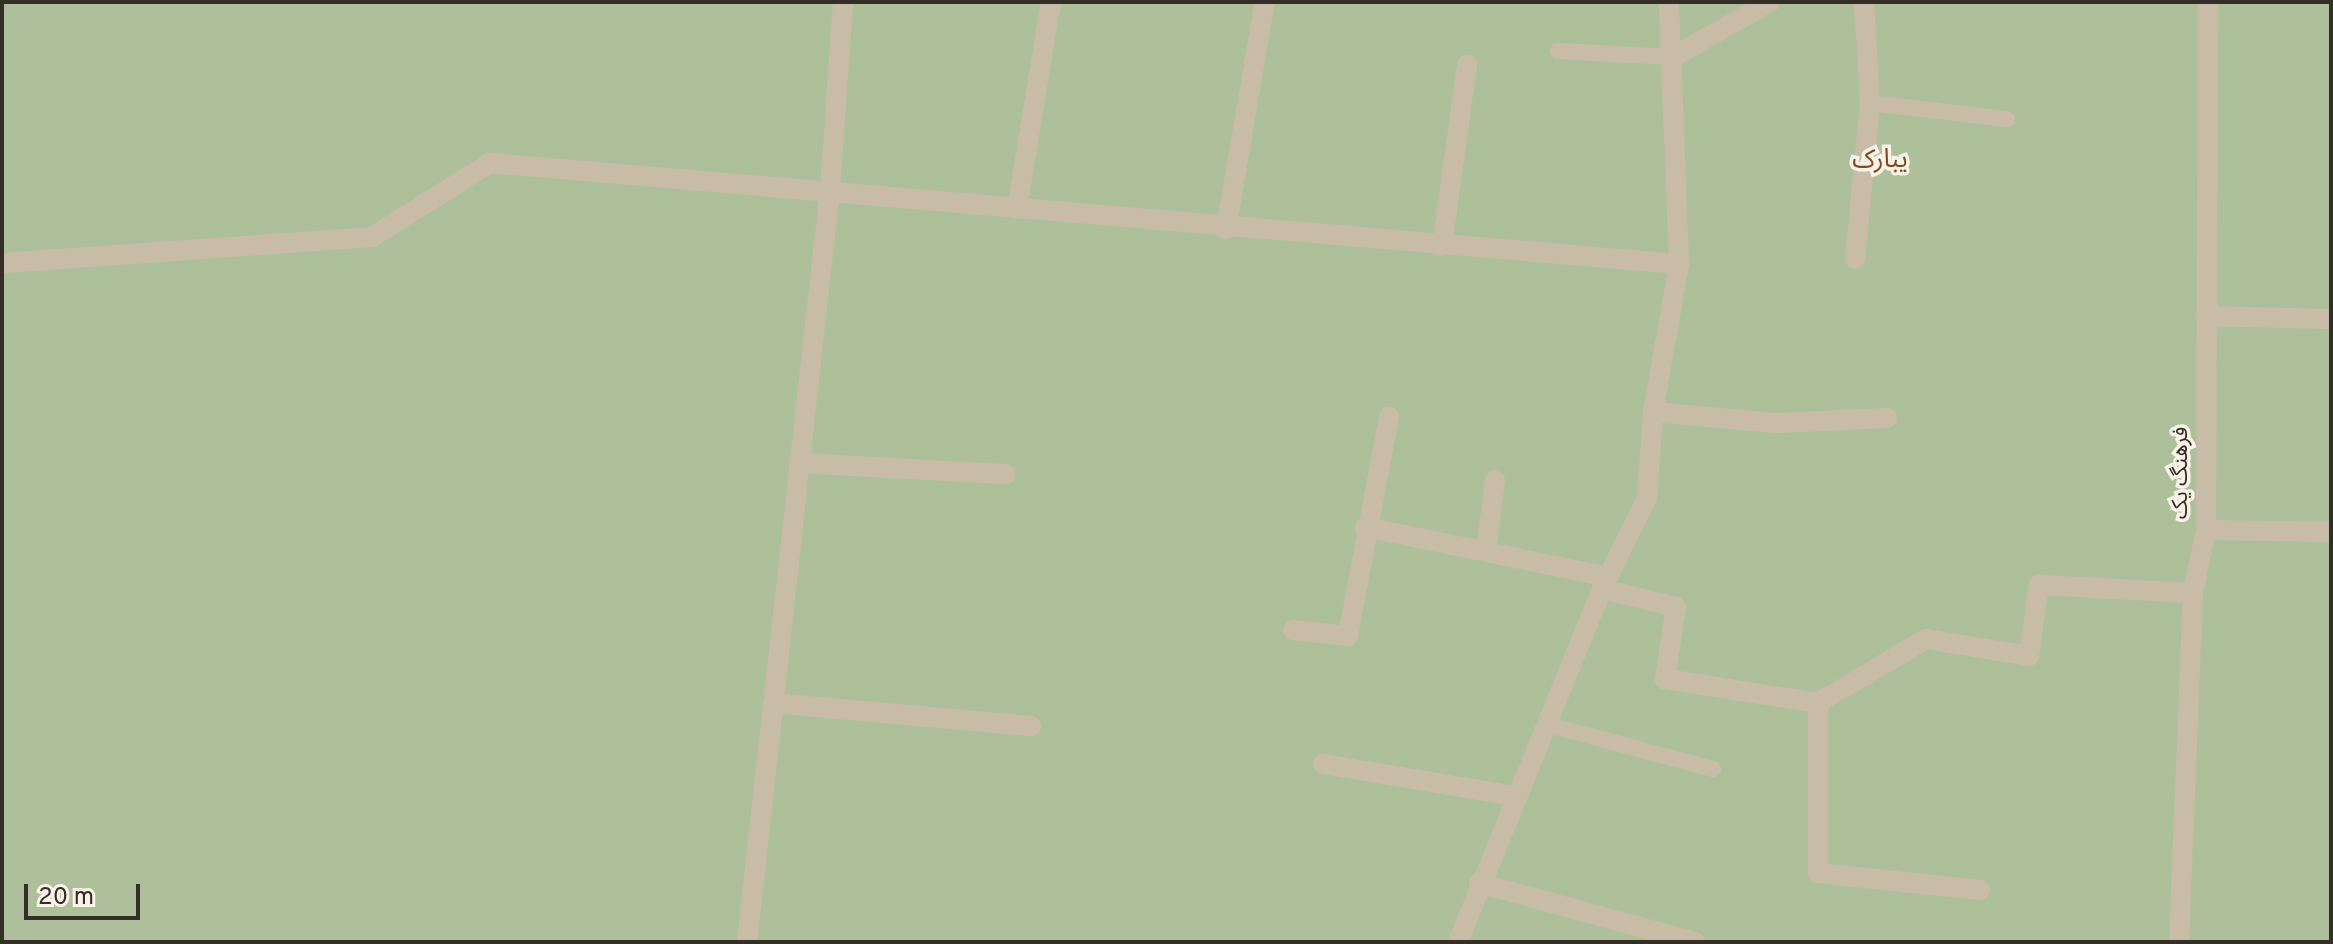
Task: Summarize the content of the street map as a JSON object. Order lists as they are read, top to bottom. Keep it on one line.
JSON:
{"streets":{"street":["فرهنگ یک"]},"districts":["یبارک"],"scale_bar":"20 m"}
